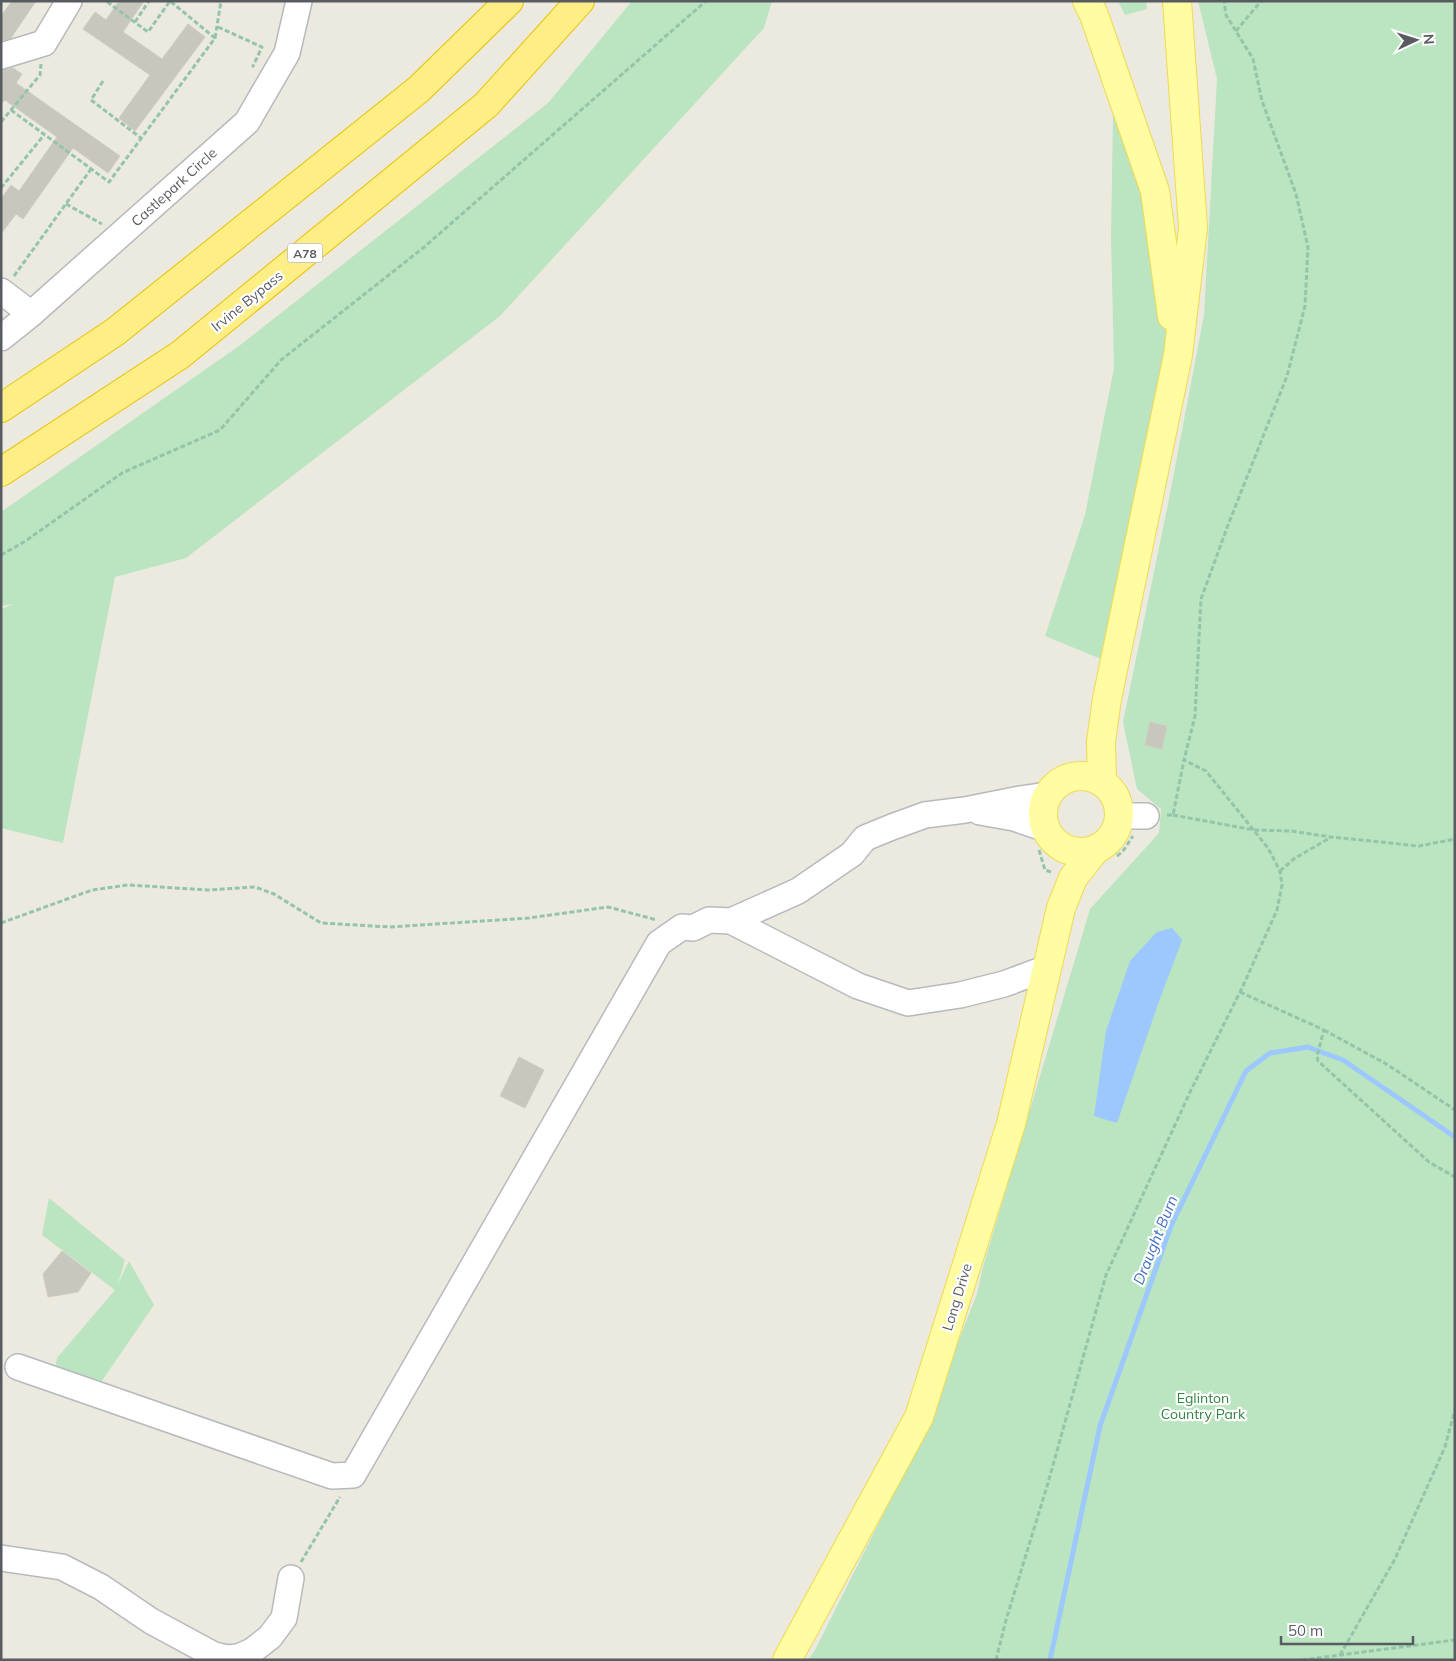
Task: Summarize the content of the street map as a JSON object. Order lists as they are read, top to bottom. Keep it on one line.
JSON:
{"streets":{"highway":["A78","Irvine Bypass"],"main road":["Long Drive"],"street":["Castlepark Circle"]},"water":["Draught Burn"],"parks":["Eglinton Country Park"],"scale_bar":"50 m","north":"right"}
